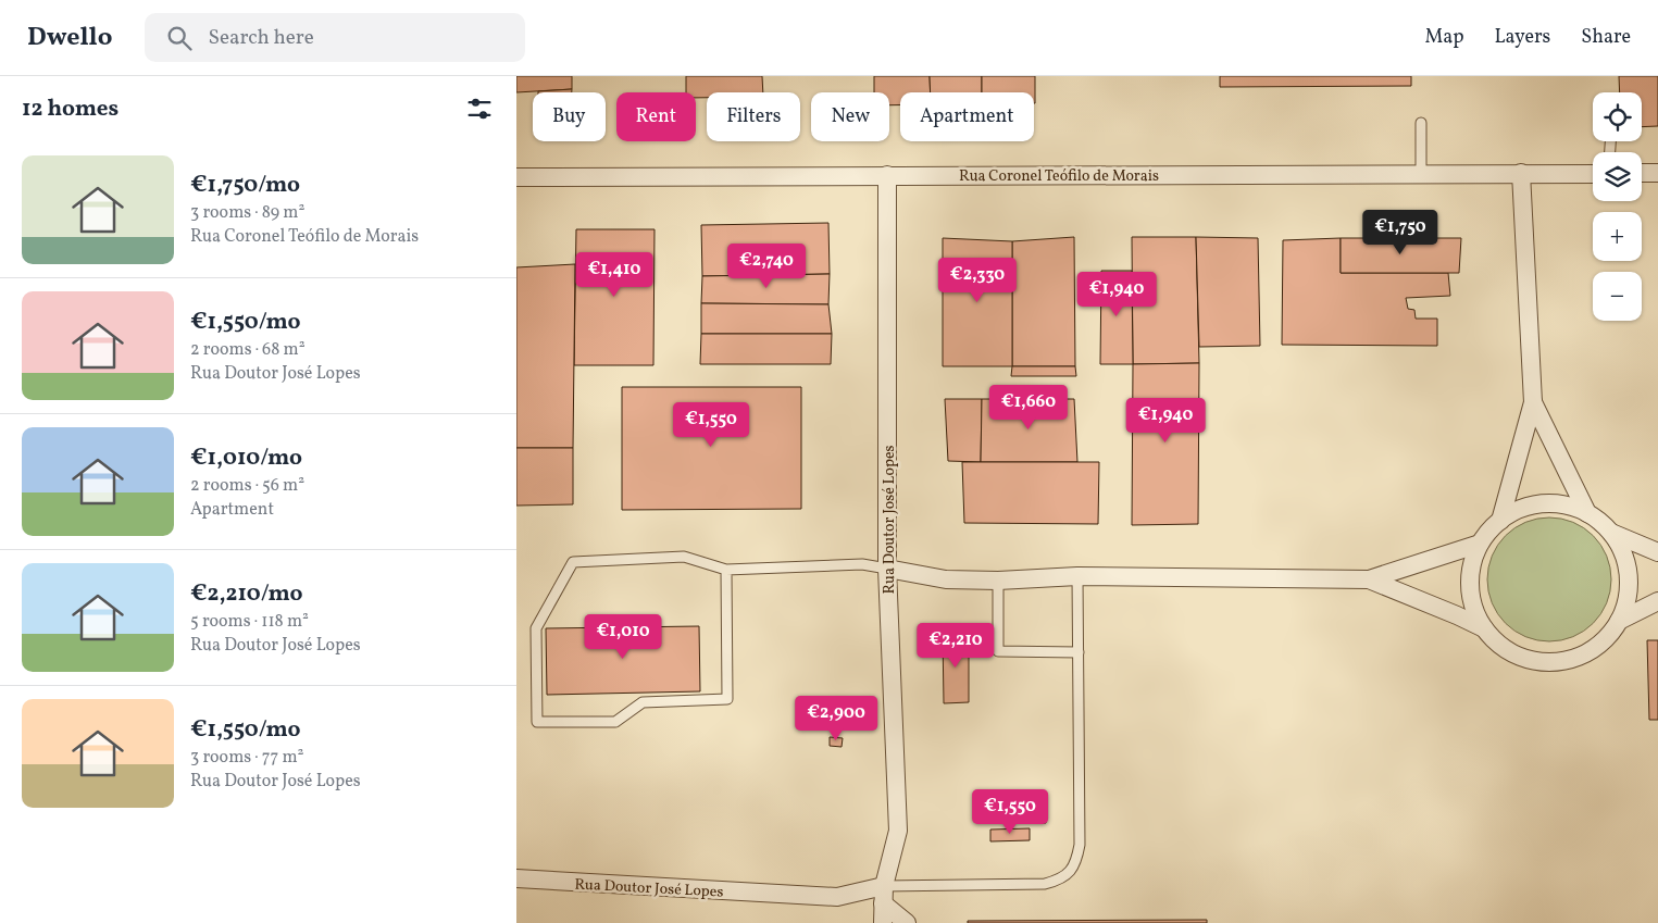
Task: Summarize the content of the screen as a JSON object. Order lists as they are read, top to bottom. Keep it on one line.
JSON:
{"streets":{"street":["Rua Coronel Teófilo de Morais","Rua Doutor José Lopes"]},"crossings":[["Rua Coronel Teófilo de Morais","Rua Doutor José Lopes"]],"page":{"header":"Dwello","search":"Search here","nav":["Map","Layers","Share"],"heading":"12 homes","map_buttons":["+","−"],"chip":["Buy","Rent","Filters","New","Apartment"],"list":[{"name":"€1,750/mo","note":"3 rooms · 89 m² · Rua Coronel Teófilo de Morais"},{"name":"€1,550/mo","note":"2 rooms · 68 m² · Rua Doutor José Lopes"},{"name":"€1,010/mo","note":"2 rooms · 56 m² · Apartment"},{"name":"€2,210/mo","note":"5 rooms · 118 m² · Rua Doutor José Lopes"},{"name":"€1,550/mo","note":"3 rooms · 77 m² · Rua Doutor José Lopes"}],"price":["€1,750","€2,740","€1,410","€2,330","€1,940","€1,660","€1,940","€1,550","€1,010","€2,210","€2,900","€1,550"]}}
